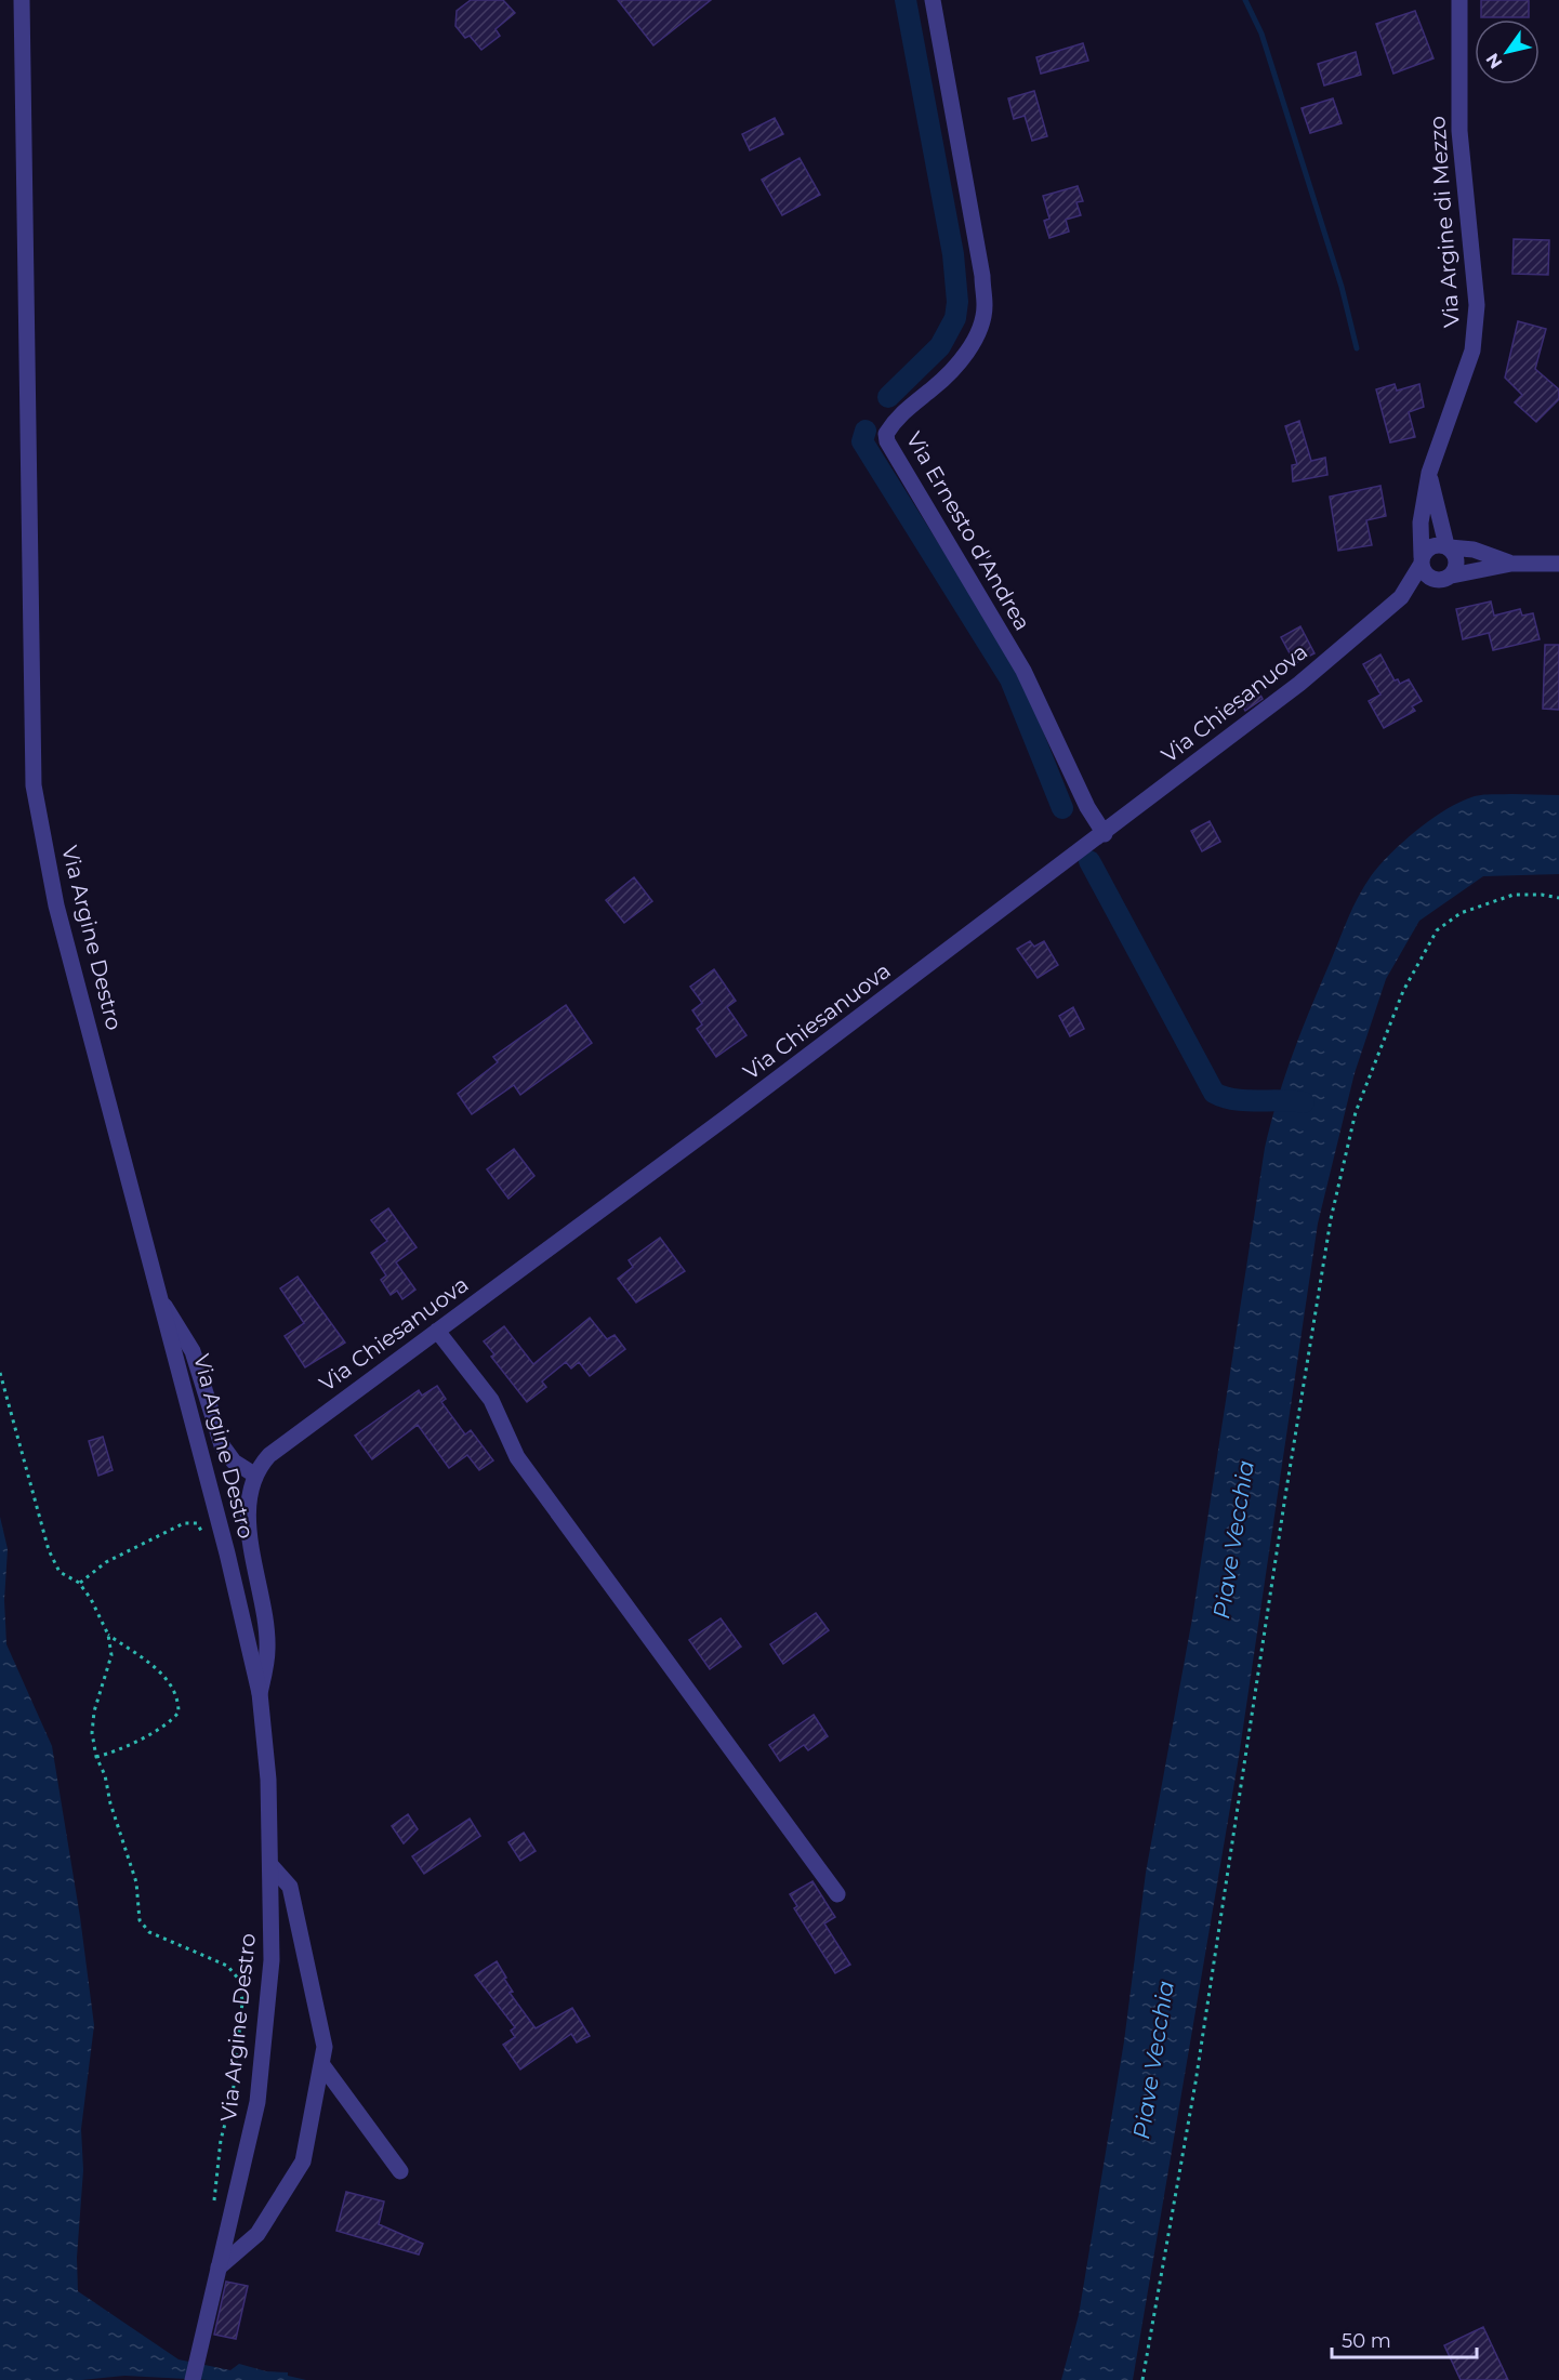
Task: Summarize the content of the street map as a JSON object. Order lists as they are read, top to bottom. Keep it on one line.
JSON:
{"streets":{"street":["Via Argine di Mezzo","Via Ernesto d'Andrea","Via Chiesanuova","Via Argine Destro"]},"crossings":[["Via Argine di Mezzo","Via Chiesanuova"],["Via Ernesto d'Andrea","Via Chiesanuova"],["Via Chiesanuova","Via Argine Destro"]],"water":["Piave Vecchia"],"scale_bar":"50 m","north":"bottom left"}
